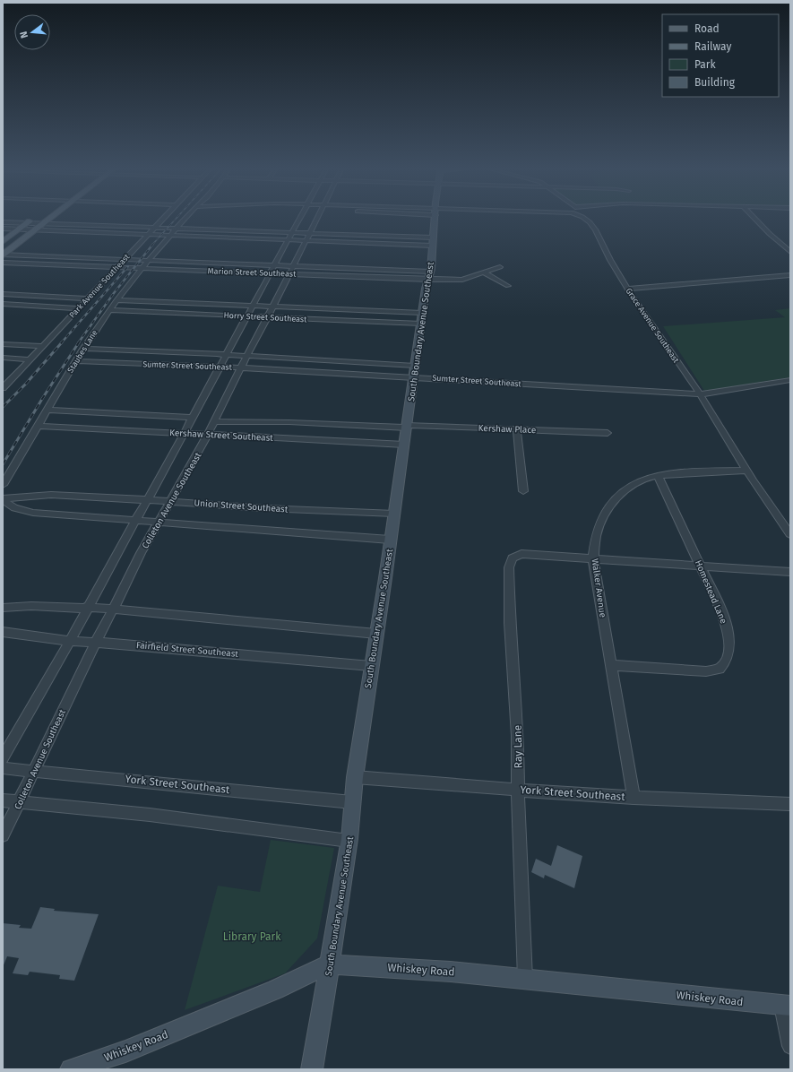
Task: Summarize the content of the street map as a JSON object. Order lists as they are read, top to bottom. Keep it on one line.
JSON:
{"streets":{"street":["Marion Street Southeast","Park Avenue Southeast","Horry Street Southeast","Grace Avenue Southeast","South Boundary Avenue Southeast","Staubes Lane","Sumter Street Southeast","Kershaw Place","Kershaw Street Southeast","Colleton Avenue Southeast","Union Street Southeast","Walker Avenue","Homestead Lane","Fairfield Street Southeast","Ray Lane","York Street Southeast","Whiskey Road"]},"crossings":[["Marion Street Southeast","Park Avenue Southeast"],["Marion Street Southeast","South Boundary Avenue Southeast"],["Marion Street Southeast","Staubes Lane"],["Marion Street Southeast","Colleton Avenue Southeast"],["Horry Street Southeast","South Boundary Avenue Southeast"],["Horry Street Southeast","Staubes Lane"],["Horry Street Southeast","Colleton Avenue Southeast"],["Grace Avenue Southeast","Sumter Street Southeast"],["Grace Avenue Southeast","Walker Avenue"],["South Boundary Avenue Southeast","Sumter Street Southeast"],["South Boundary Avenue Southeast","Kershaw Place"],["South Boundary Avenue Southeast","Kershaw Street Southeast"],["South Boundary Avenue Southeast","Union Street Southeast"],["South Boundary Avenue Southeast","Fairfield Street Southeast"],["South Boundary Avenue Southeast","York Street Southeast"],["South Boundary Avenue Southeast","Whiskey Road"],["Staubes Lane","Sumter Street Southeast"],["Staubes Lane","Kershaw Street Southeast"],["Sumter Street Southeast","Colleton Avenue Southeast"],["Kershaw Place","Kershaw Street Southeast"],["Kershaw Street Southeast","Colleton Avenue Southeast"],["Colleton Avenue Southeast","Union Street Southeast"],["Colleton Avenue Southeast","Fairfield Street Southeast"],["Colleton Avenue Southeast","York Street Southeast"],["Walker Avenue","Homestead Lane"],["Walker Avenue","Ray Lane"],["Walker Avenue","York Street Southeast"],["Ray Lane","York Street Southeast"],["Ray Lane","Whiskey Road"]],"parks":["Library Park"],"legend":["Road","Railway","Park","Building"],"north":"left"}
